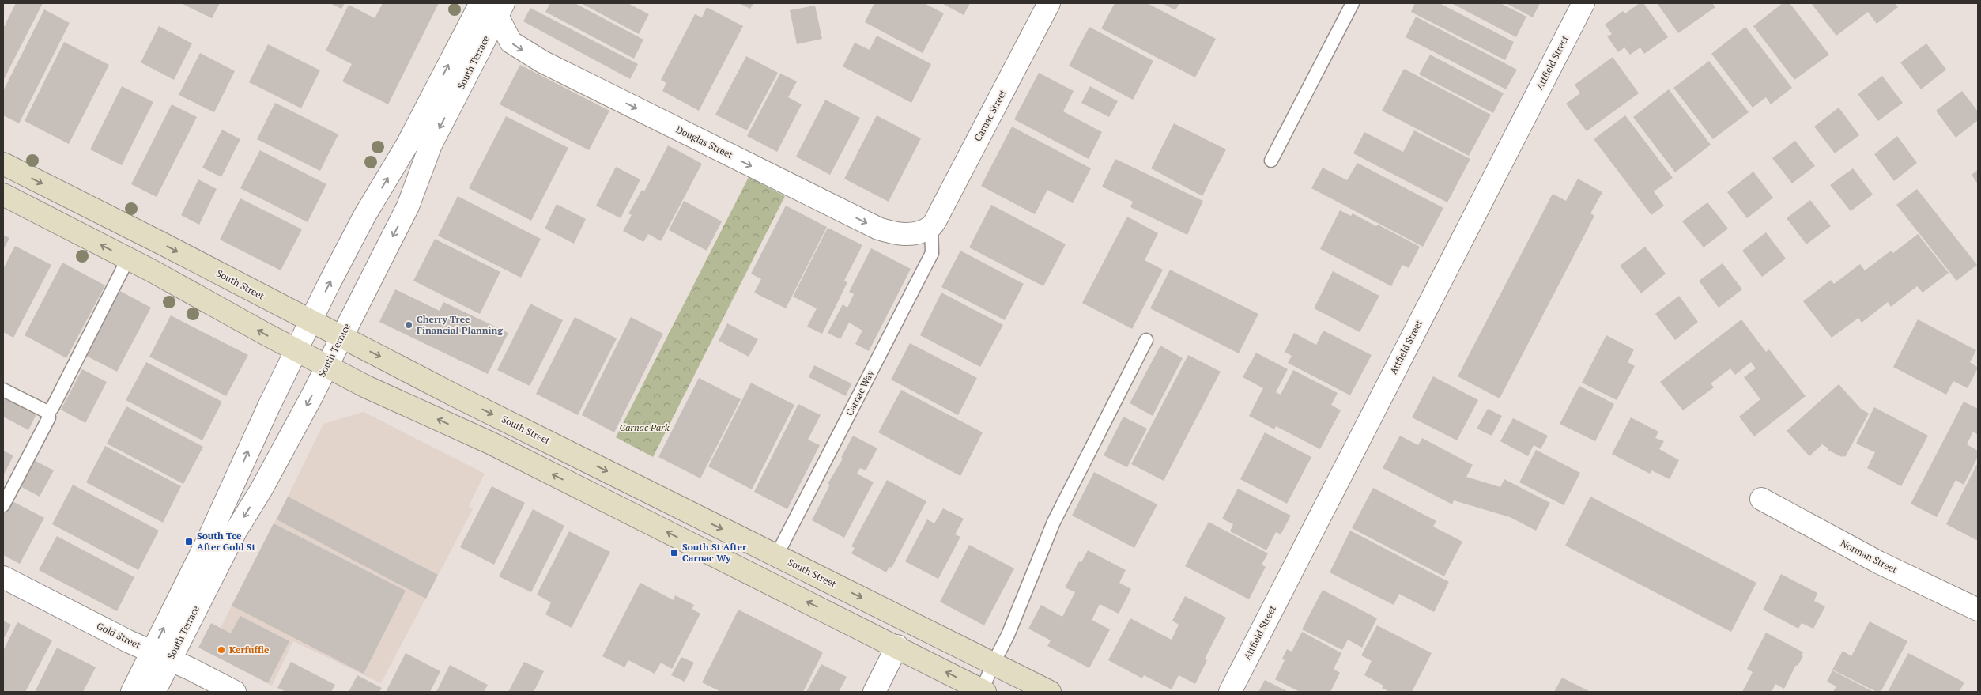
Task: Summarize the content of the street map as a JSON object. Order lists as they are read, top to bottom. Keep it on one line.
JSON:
{"streets":{"main road":["South Street"],"street":["South Terrace","Attfield Street","Carnac Street","Douglas Street","Norman Street","Gold Street"],"lane":["Carnac Way"]},"crossings":[["South Terrace","Douglas Street"],["South Terrace","South Street"],["South Terrace","Gold Street"],["Carnac Street","Douglas Street"],["Carnac Street","Carnac Way"],["Douglas Street","Carnac Way"],["South Street","Carnac Way"]],"one_way":["Douglas Street"],"parks":["Carnac Park"],"places":{"other":["Cherry Tree Financial Planning","Kerfuffle"],"transit":["South Tce After Gold St","South St After Carnac Wy"]}}
